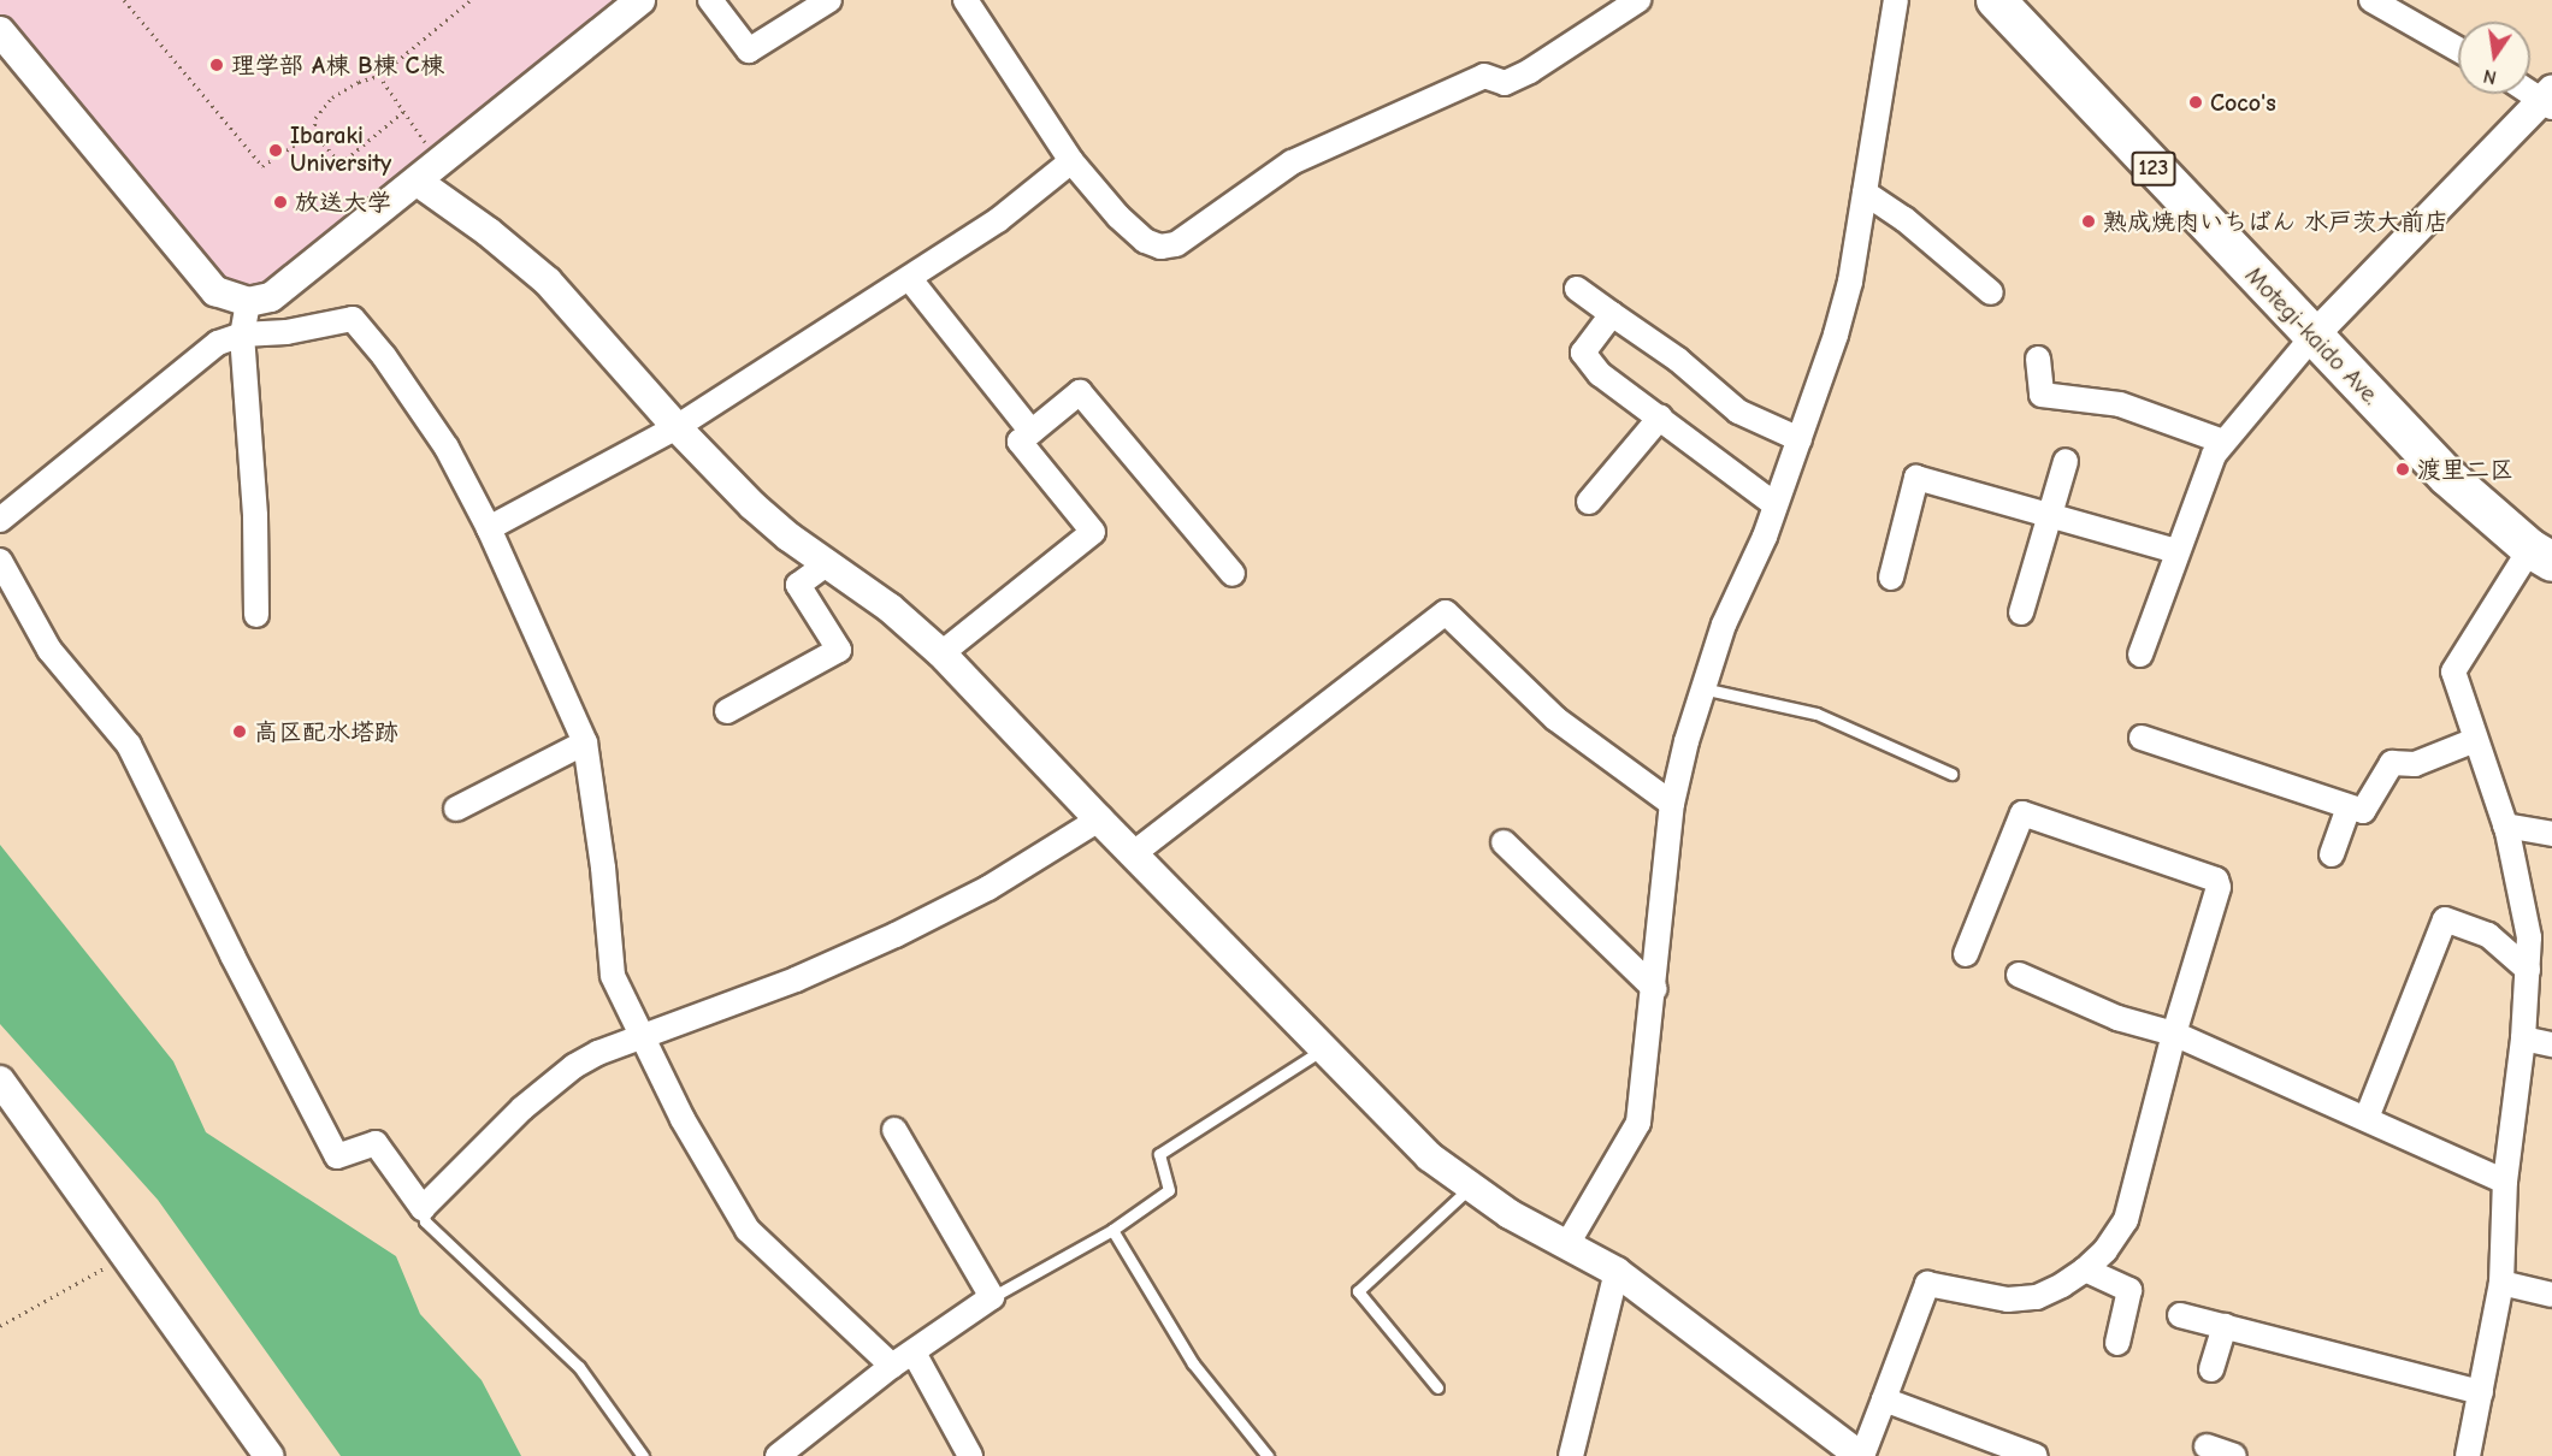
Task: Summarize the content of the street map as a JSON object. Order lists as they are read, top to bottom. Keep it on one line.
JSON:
{"streets":{"highway":["123","Motegi-kaido Ave."]},"places":["理学部 A棟 B棟 C棟","Coco's","Ibaraki University","放送大学","熟成焼肉いちばん 水戸茨大前店","渡里二区","高区配水塔跡"],"north":"bottom"}
